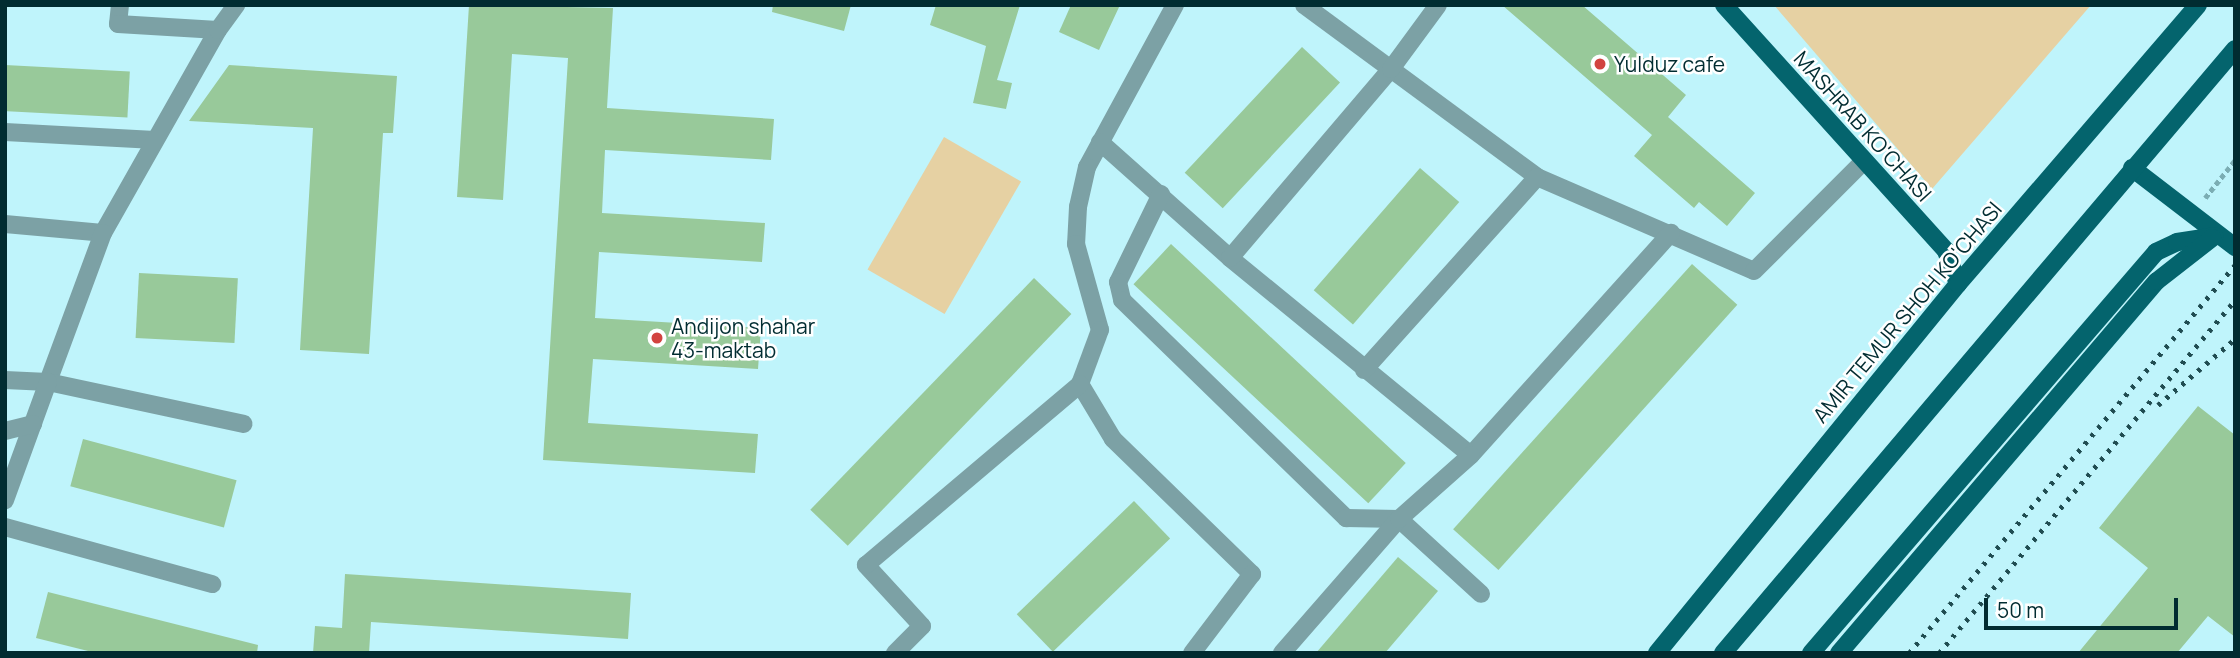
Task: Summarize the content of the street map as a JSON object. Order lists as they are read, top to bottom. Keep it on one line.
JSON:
{"streets":{"main road":["MASHRAB KO'CHASI","AMIR TEMUR SHOH KO'CHASI"]},"crossings":[["MASHRAB KO'CHASI","AMIR TEMUR SHOH KO'CHASI"]],"places":["Yulduz cafe","Andijon shahar 43-maktab"],"scale_bar":"50 m"}
